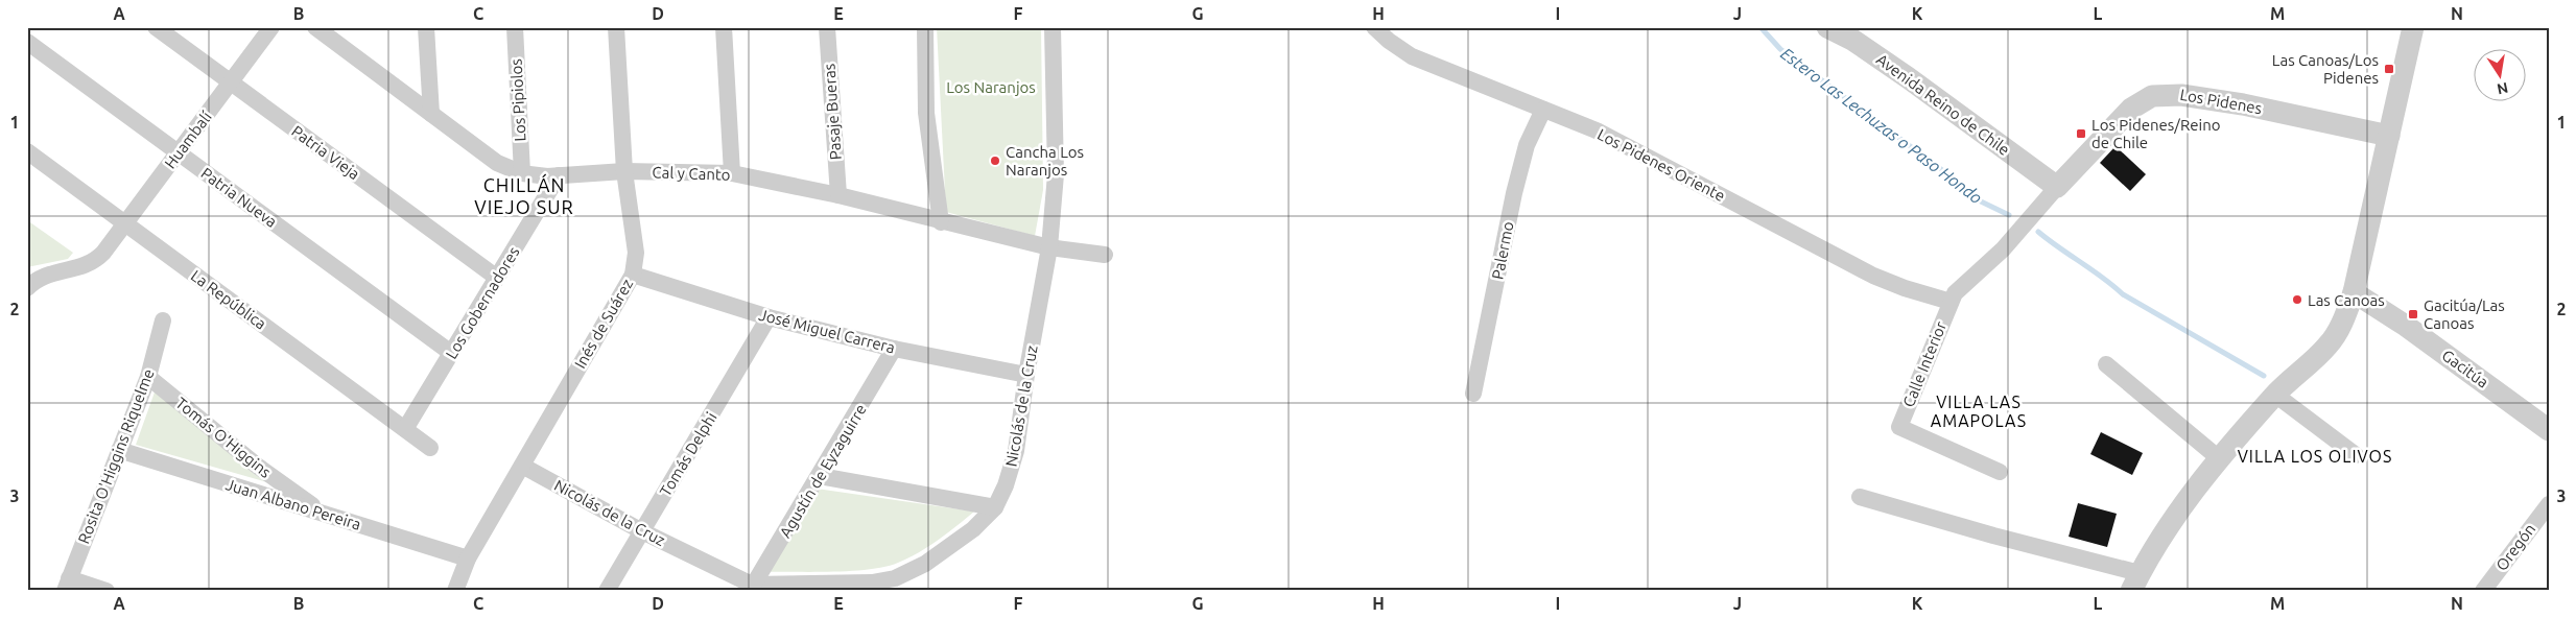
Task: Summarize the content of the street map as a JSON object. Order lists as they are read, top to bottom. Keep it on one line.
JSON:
{"streets":{"street":["Los Pipiolos","Los Pidenes","Avenida Reino de Chile","Pasaje Bueras","Huambalí","Patria Vieja","Los Pidenes Oriente","Cal y Canto","Patria Nueva","Palermo","La República","Los Gobernadores","Inés de Suárez","José Miguel Carrera","Calle Interior","Gacitúa","Nicolás de la Cruz","Tomás O'Higgins","Tomás Delphi","Rosita O'Higgins Riquelme","Agustín de Eyzaguirre","Juan Albano Pereira","Oregón"]},"crossings":[["Los Pipiolos","Cal y Canto"],["Los Pidenes","Avenida Reino de Chile"],["Los Pidenes","Los Pidenes Oriente"],["Los Pidenes","Calle Interior"],["Pasaje Bueras","Cal y Canto"],["Huambalí","Patria Vieja"],["Huambalí","Patria Nueva"],["Huambalí","La República"],["Patria Vieja","Los Gobernadores"],["Los Pidenes Oriente","Palermo"],["Los Pidenes Oriente","Calle Interior"],["Cal y Canto","Los Gobernadores"],["Cal y Canto","Inés de Suárez"],["Cal y Canto","Nicolás de la Cruz"],["Patria Nueva","Los Gobernadores"],["La República","Los Gobernadores"],["Inés de Suárez","José Miguel Carrera"],["Inés de Suárez","Nicolás de la Cruz"],["Inés de Suárez","Juan Albano Pereira"],["José Miguel Carrera","Nicolás de la Cruz"],["José Miguel Carrera","Tomás Delphi"],["José Miguel Carrera","Agustín de Eyzaguirre"],["Nicolás de la Cruz","Tomás Delphi"],["Nicolás de la Cruz","Agustín de Eyzaguirre"],["Tomás O'Higgins","Rosita O'Higgins Riquelme"],["Tomás O'Higgins","Juan Albano Pereira"],["Rosita O'Higgins Riquelme","Juan Albano Pereira"]],"districts":["CHILLÁN VIEJO SUR","VILLA LAS AMAPOLAS","VILLA LOS OLIVOS"],"water":["Estero Las Lechuzas o Paso Hondo"],"parks":["Los Naranjos"],"places":{"transit":["Las Canoas/Los Pidenes","Los Pidenes/Reino de Chile","Gacitúa/Las Canoas"],"other":["Cancha Los Naranjos","Las Canoas"]},"north":"bottom","grid":{"columns":["A","B","C","D","E","F","G","H","I","J","K","L","M","N"],"rows":["1","2","3"]}}
